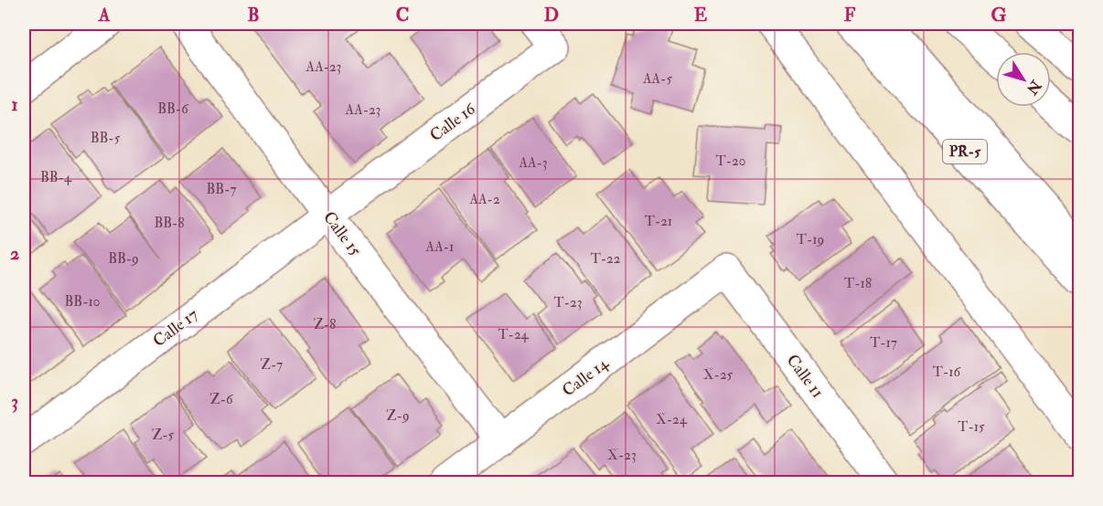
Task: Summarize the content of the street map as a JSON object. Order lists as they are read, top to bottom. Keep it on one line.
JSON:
{"streets":{"main road":["Calle 16","PR-5","Calle 15","Calle 17","Calle 11","Calle 14"]},"crossings":[["Calle 16","Calle 15"],["Calle 16","Calle 17"],["Calle 15","Calle 17"],["Calle 15","Calle 14"],["Calle 11","Calle 14"]],"house_numbers":["AA-23","AA-5","BB-6","AA-23","BB-5","T-20","AA-3","BB-4","BB-7","AA-2","T-21","BB-8","T-19","AA-1","BB-9","T-22","T-18","BB-10","T-23","Z-8","T-24","T-17","Z-7","T-16","X-25","Z-6","Z-9","X-24","T-15","Z-5","X-23"],"north":"bottom right","grid":{"columns":["A","B","C","D","E","F","G"],"rows":["1","2","3"]}}
